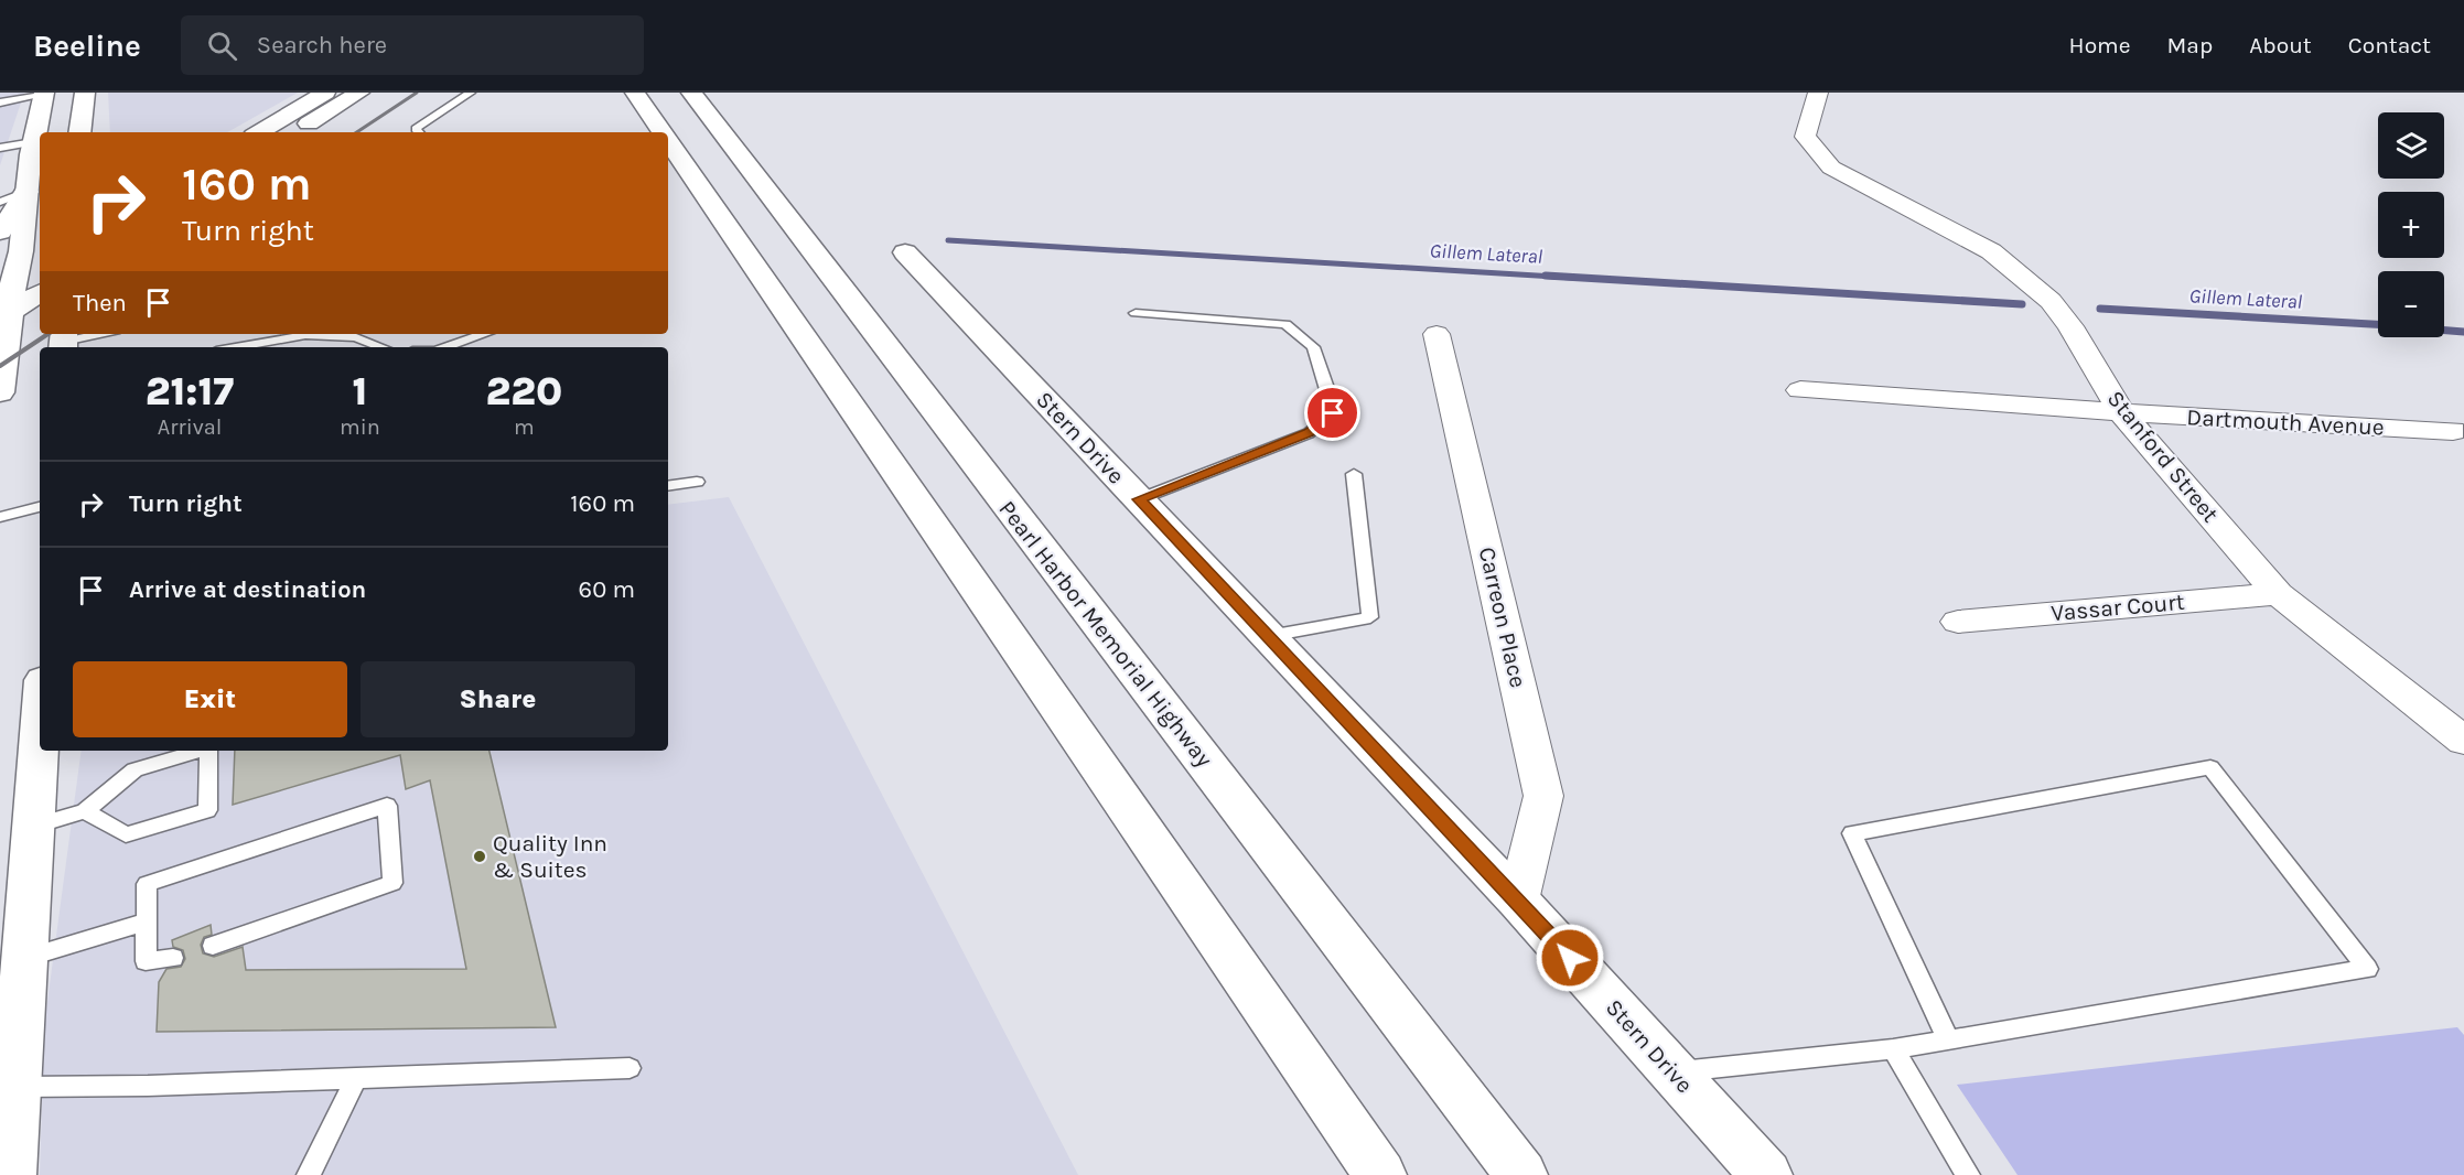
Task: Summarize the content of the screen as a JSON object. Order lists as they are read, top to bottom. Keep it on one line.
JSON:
{"streets":{"main road":["Stern Drive","Pearl Harbor Memorial Highway"],"street":["Dartmouth Avenue","Stanford Street","Vassar Court","Carreon Place"]},"crossings":[["Dartmouth Avenue","Stanford Street"],["Stern Drive","Carreon Place"],["Stanford Street","Vassar Court"]],"water":["Gillem Lateral"],"places":["Quality Inn & Suites"],"page":{"header":"Beeline","search":"Search here","nav":["Home","Map","About","Contact"],"map_buttons":["+","−"],"turn":["160 m","Turn right"],"then":"Then","eta":["21:17","Arrival","1","min","220","m"],"list":[{"name":"Turn right","value":"160 m"},{"name":"Arrive at destination","value":"60 m"}],"buttons":["Exit","Share"]}}
